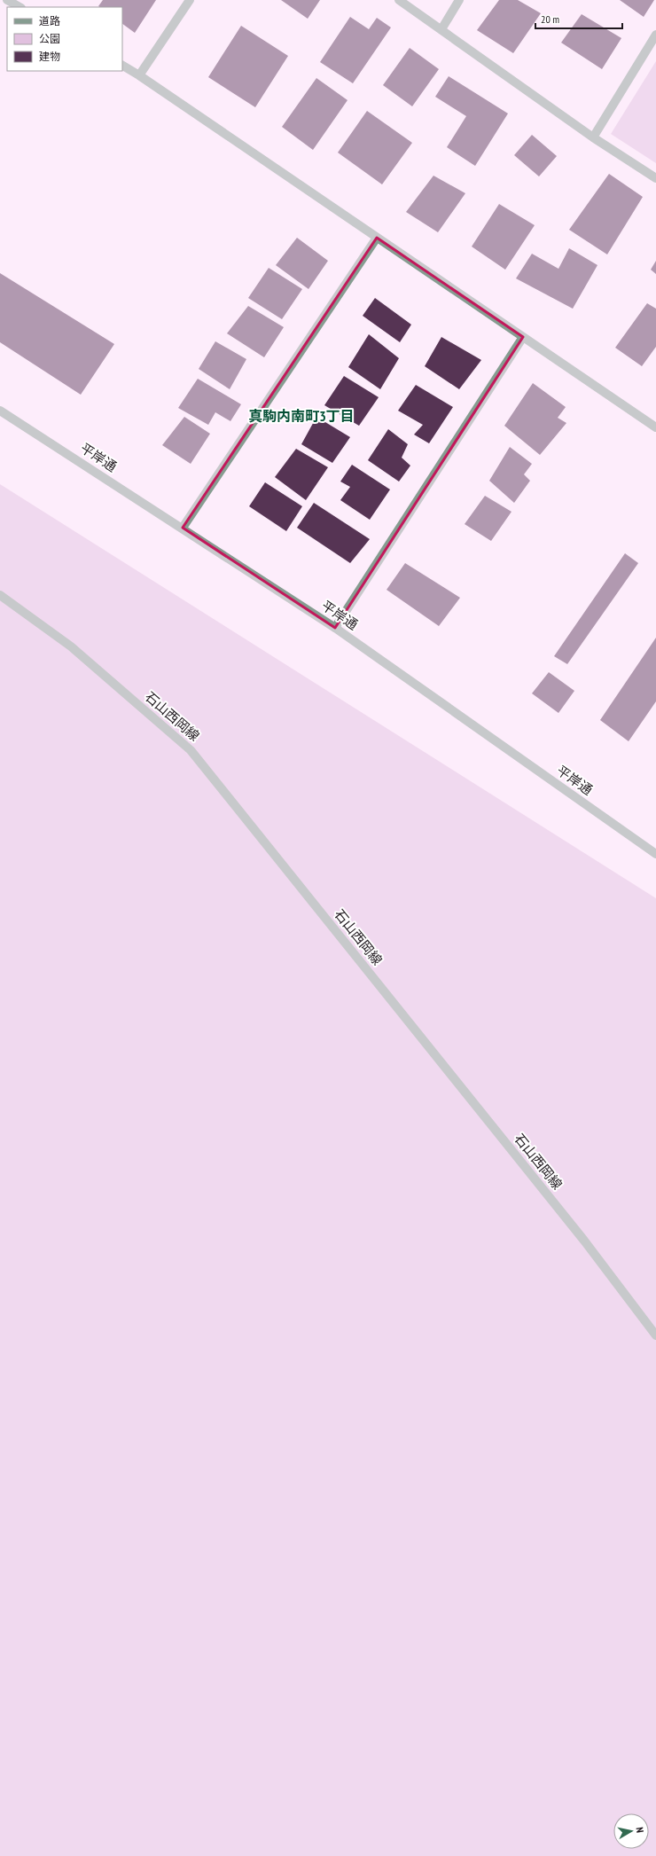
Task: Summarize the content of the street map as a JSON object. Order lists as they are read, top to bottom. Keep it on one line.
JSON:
{"streets":{"street":["平岸通","石山西岡線"]},"districts":["真駒内南町3丁目"],"legend":["道路","公園","建物"],"scale_bar":"20 m","north":"right"}
